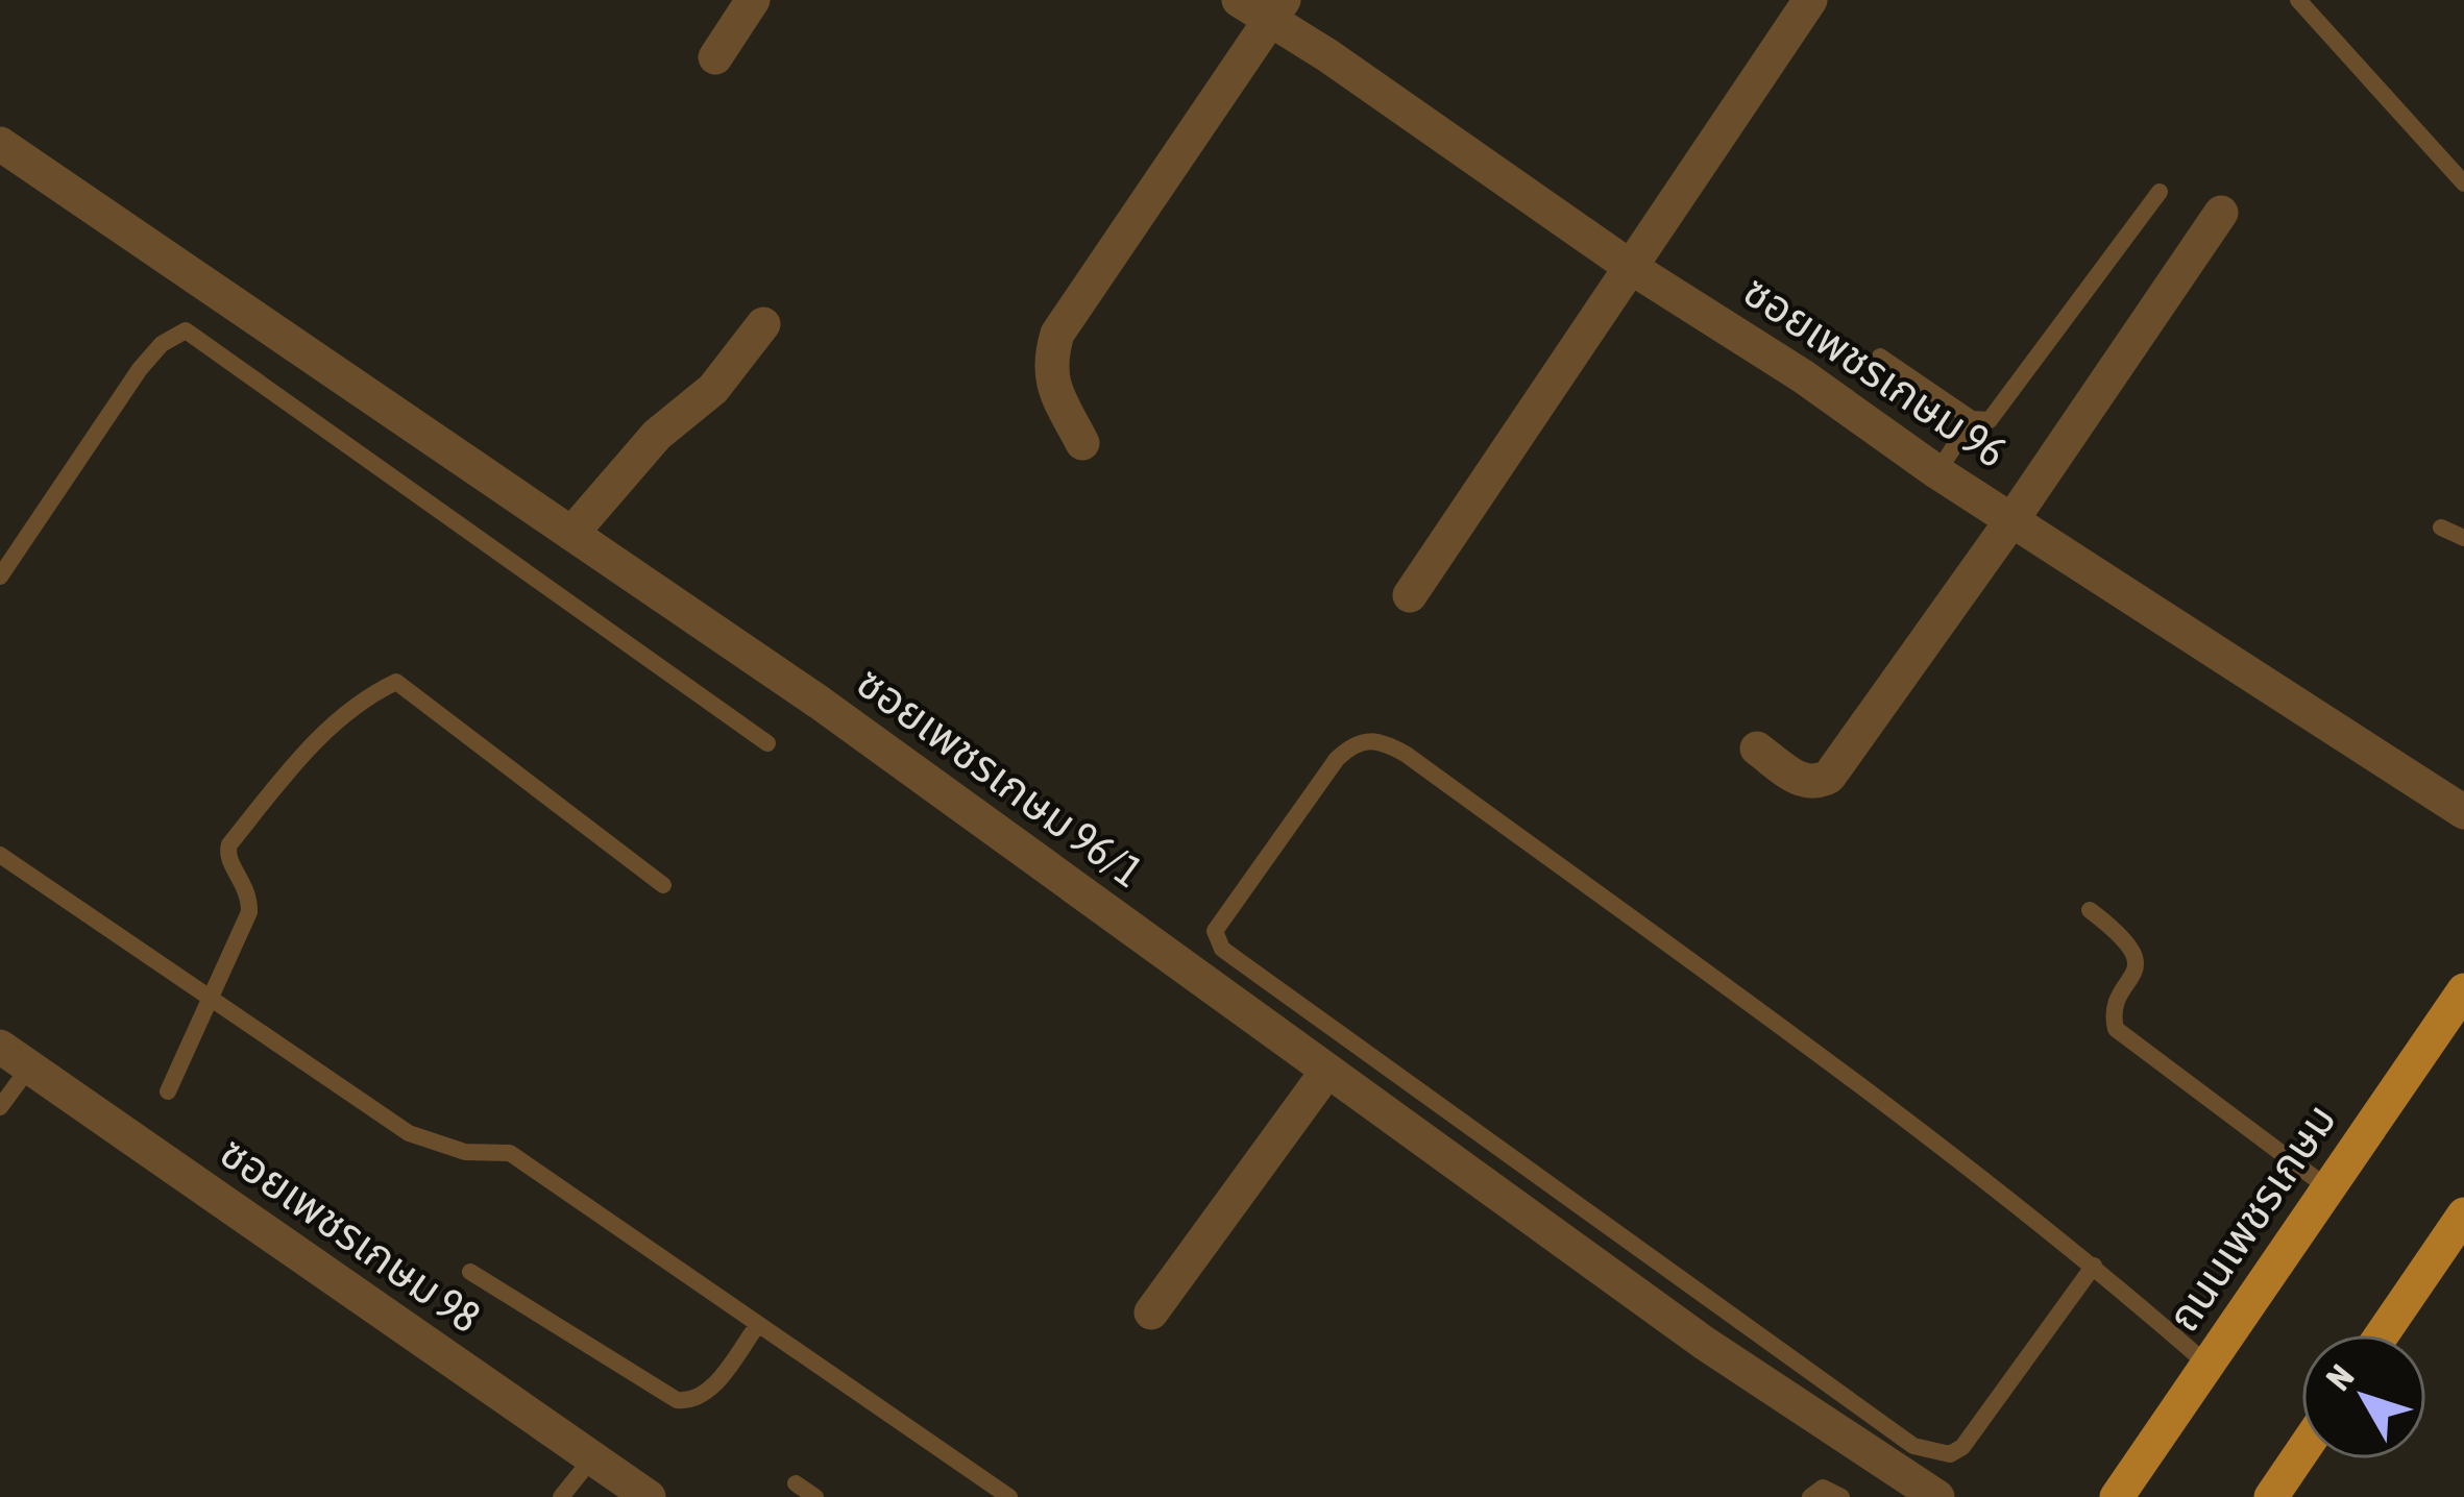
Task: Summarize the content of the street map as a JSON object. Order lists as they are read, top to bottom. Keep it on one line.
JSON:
{"streets":{"main road":["ถนนเพชรเกษม"],"street":["ซอยเพชรเกษม 96","ซอยเพชรเกษม 96/1","ซอยเพชรเกษม 98"]},"north":"top left"}
